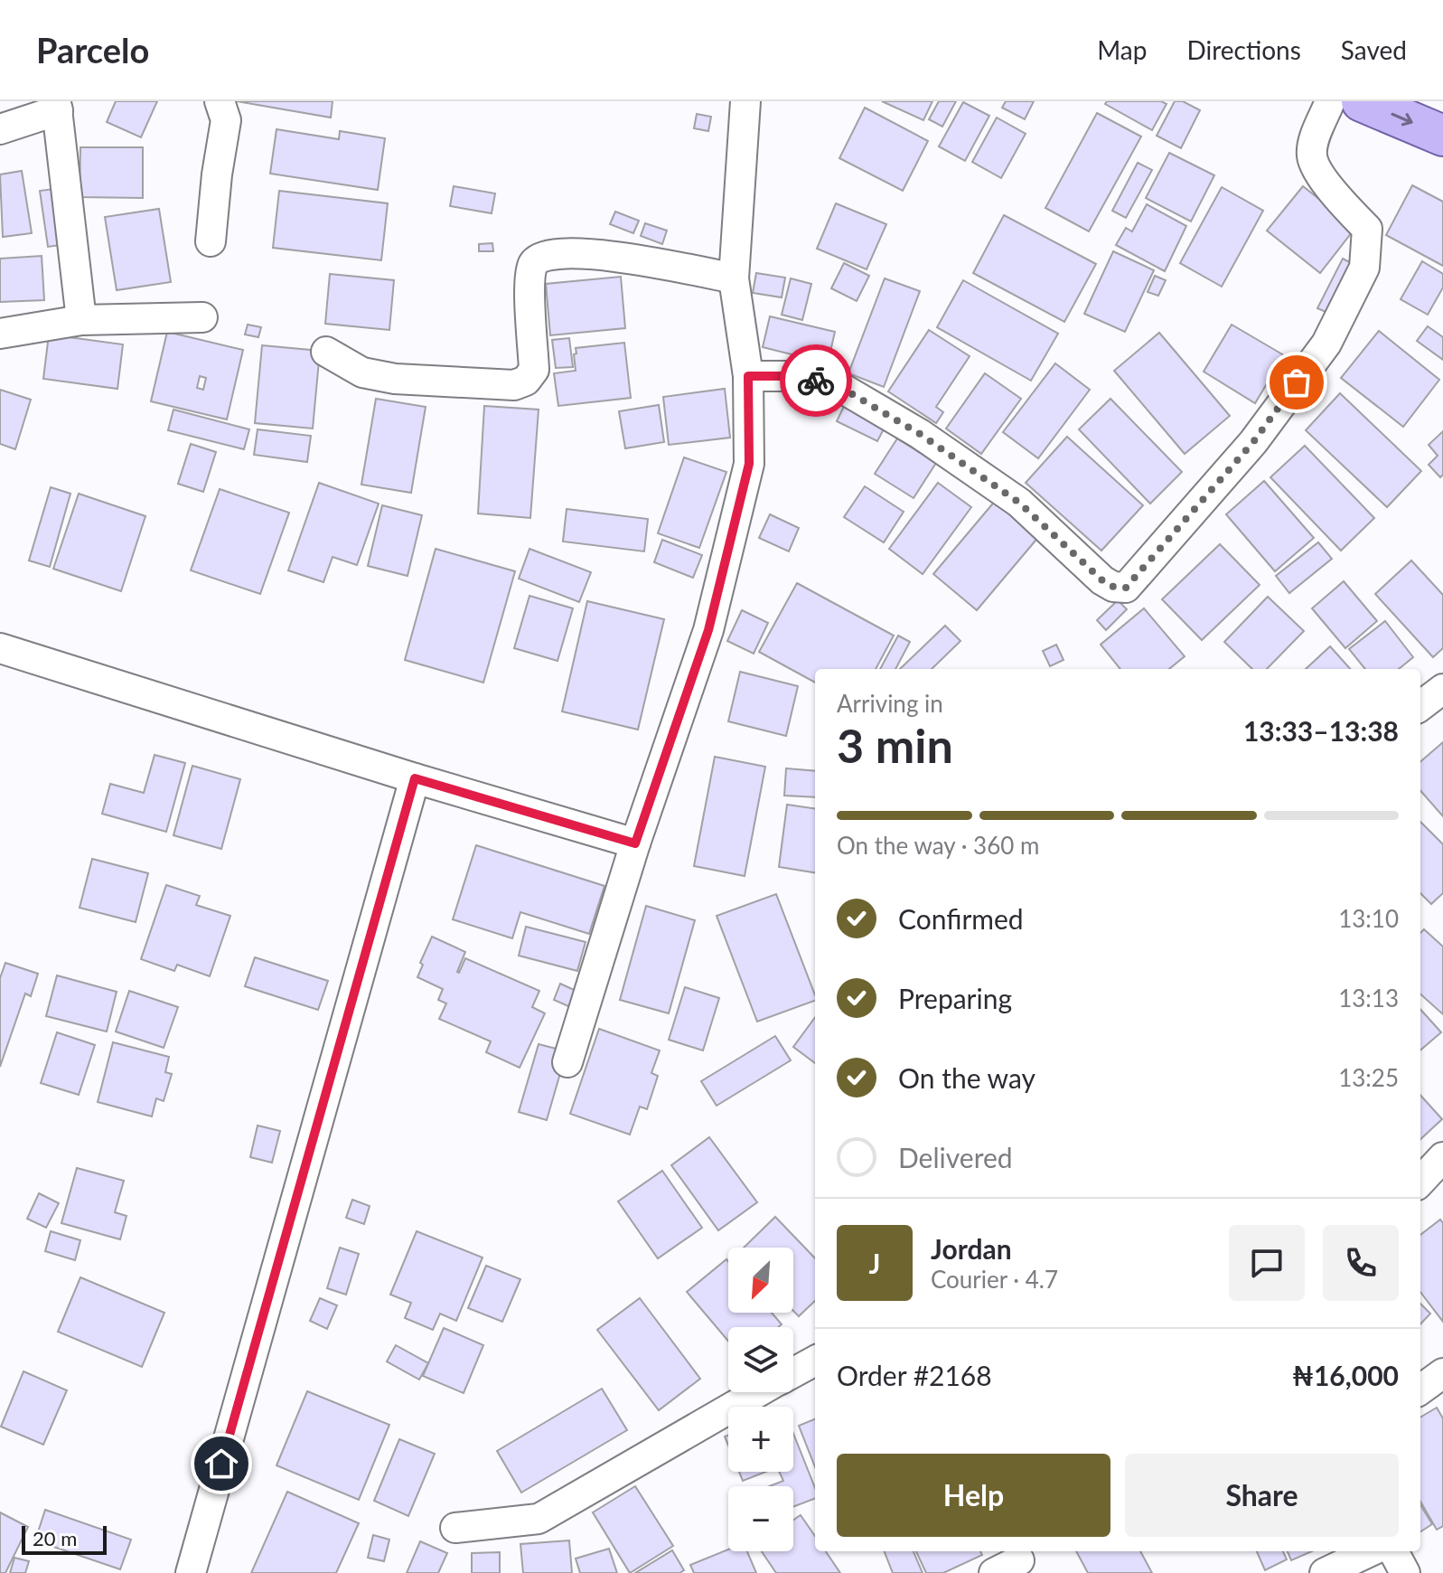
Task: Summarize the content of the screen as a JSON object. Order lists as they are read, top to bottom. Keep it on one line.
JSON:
{"scale_bar":"20 m","north":"bottom left","page":{"header":"Parcelo","nav":["Map","Directions","Saved"],"heading":["3 min","Arriving in","13:33–13:38"],"panel":["Jordan","Courier · 4.7","Order #2168","₦16,000"],"bar":"On the way · 360 m","list":[["Confirmed","13:10"],["Preparing","13:13"],["On the way","13:25"],"Delivered"],"round":"J","map_buttons":["+","−"],"buttons":["Help","Share"],"scale":"20 m"}}
